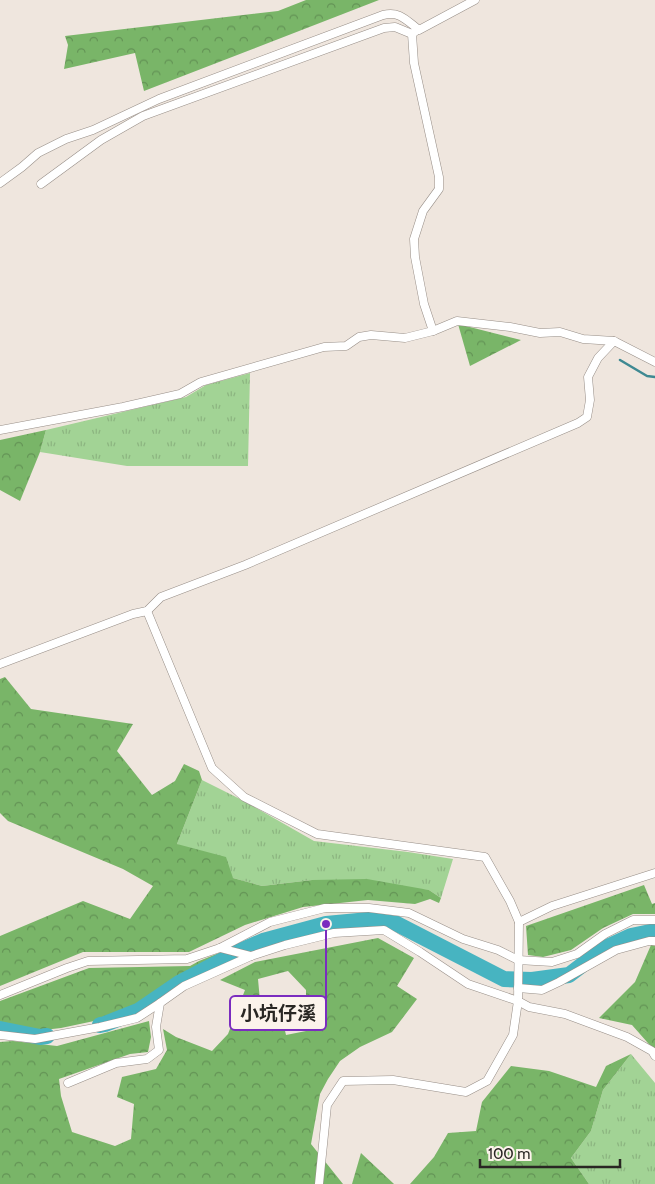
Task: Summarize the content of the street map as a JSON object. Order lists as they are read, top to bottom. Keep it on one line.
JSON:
{"places":["小坑仔溪"],"scale_bar":"100 m"}
